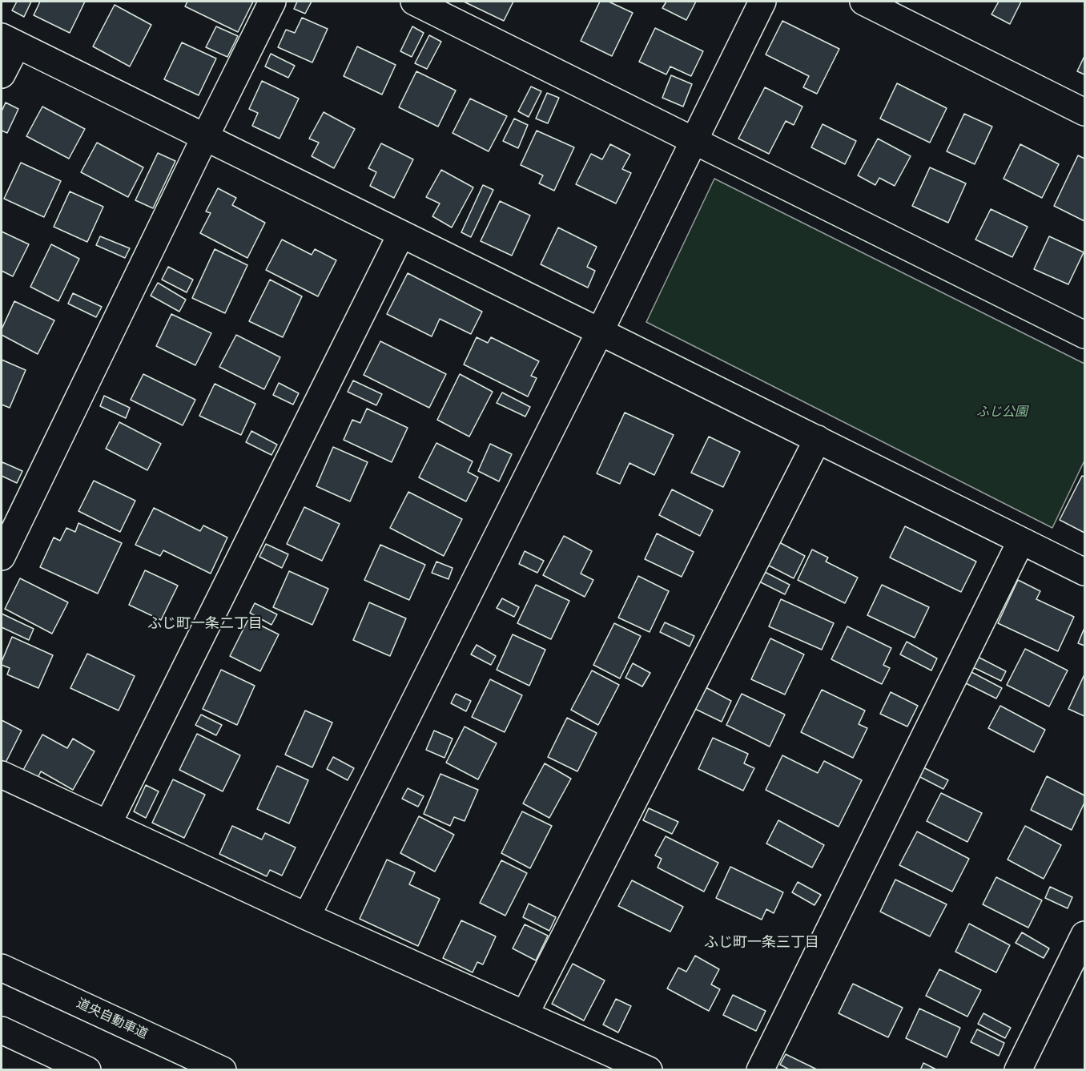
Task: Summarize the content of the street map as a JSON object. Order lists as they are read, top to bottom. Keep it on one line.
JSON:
{"streets":{"main road":["道央自動車道"]},"districts":["ふじ町一条二丁目","ふじ町一条三丁目"],"parks":["ふじ公園"]}
